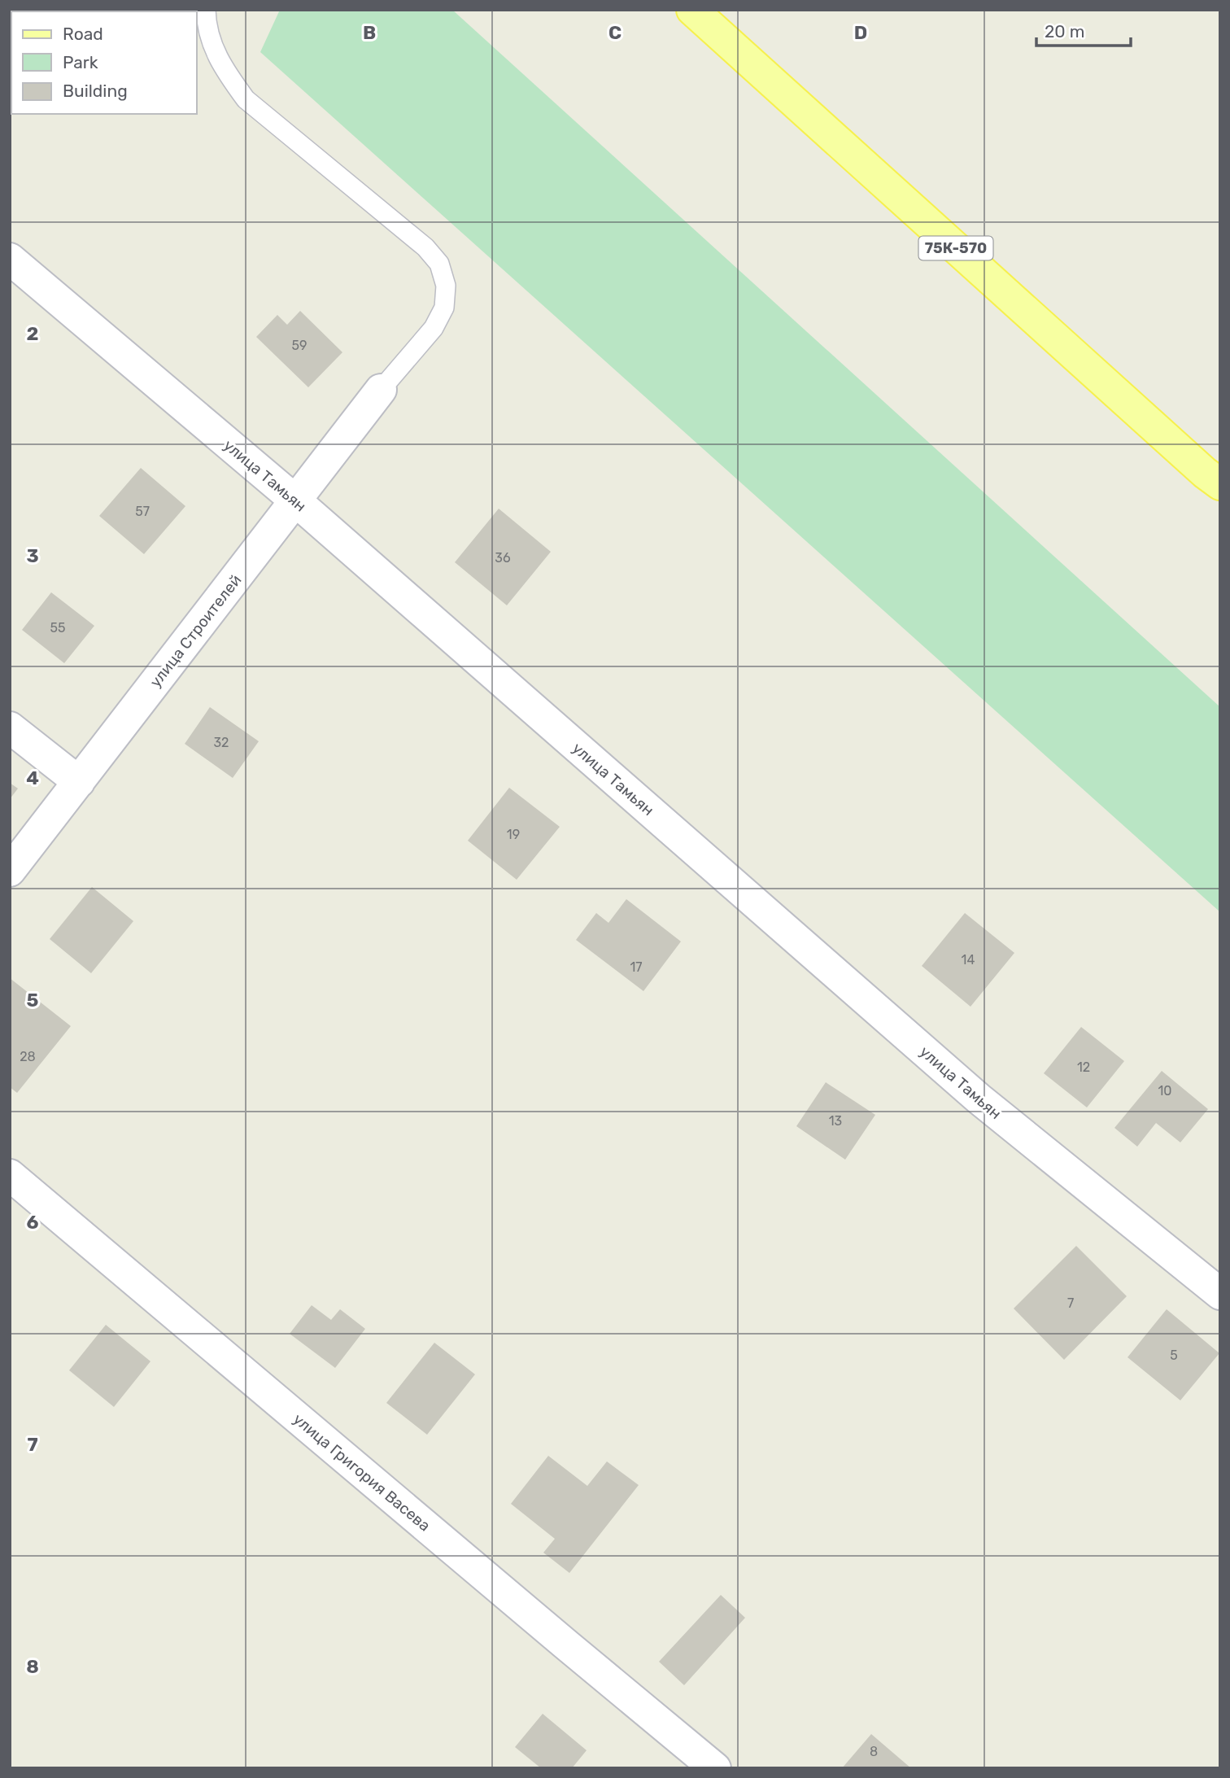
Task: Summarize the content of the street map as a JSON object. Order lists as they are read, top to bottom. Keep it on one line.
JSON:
{"streets":{"main road":["75К-570"],"street":["улица Тамьян","улица Строителей","улица Григория Васева"]},"crossings":[["улица Тамьян","улица Строителей"]],"house_numbers":["59","57","36","55","32","19","14","17","28","12","10","13","7","5","8"],"legend":["Road","Park","Building"],"scale_bar":"20 m","grid":{"columns":["B","C","D"],"rows":["2","3","4","5","6","7","8"]}}
